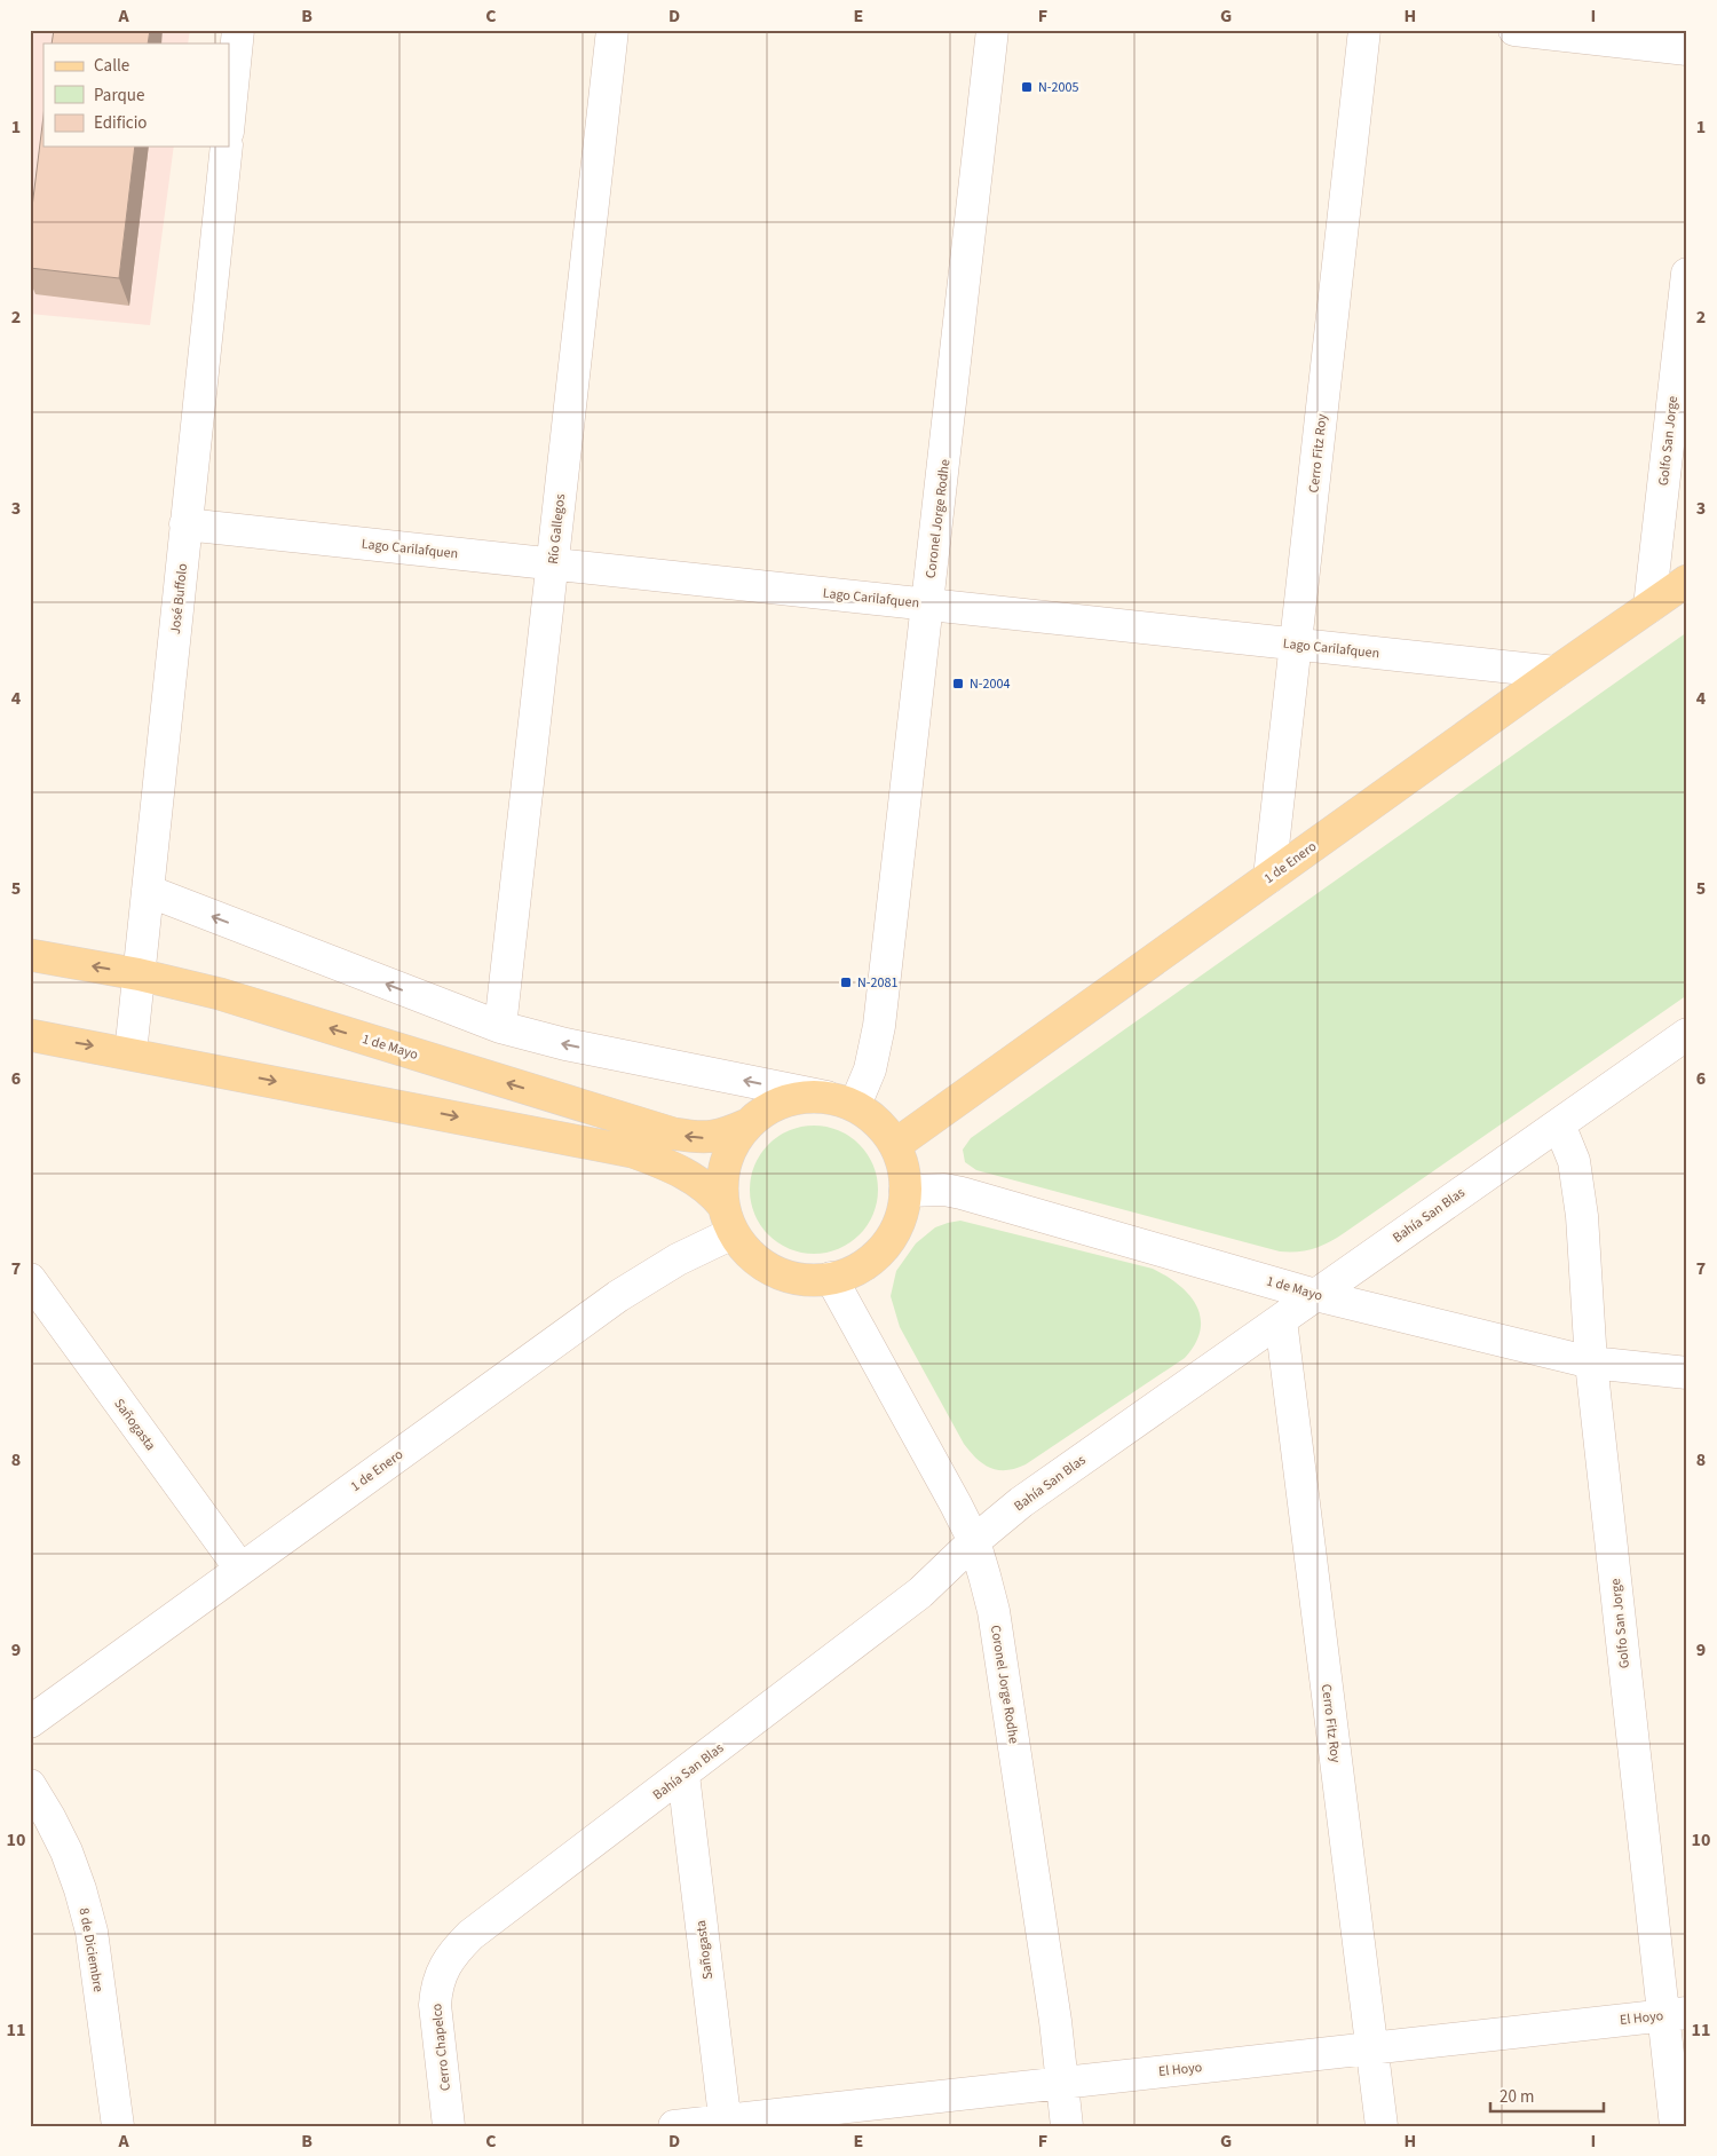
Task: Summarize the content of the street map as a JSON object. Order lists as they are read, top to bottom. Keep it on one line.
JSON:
{"streets":{"main road":["1 de Enero","1 de Mayo"],"street":["Golfo San Jorge","Cerro Fitz Roy","Coronel Jorge Rodhe","Río Gallegos","Lago Carilafquen","José Buffolo","Bahía San Blas","Sañogasta","8 de Diciembre","El Hoyo","Cerro Chapelco"]},"crossings":[["Golfo San Jorge","1 de Enero"],["Golfo San Jorge","1 de Mayo"],["Golfo San Jorge","Bahía San Blas"],["Golfo San Jorge","El Hoyo"],["Cerro Fitz Roy","Lago Carilafquen"],["Cerro Fitz Roy","1 de Enero"],["Cerro Fitz Roy","Bahía San Blas"],["Cerro Fitz Roy","El Hoyo"],["Coronel Jorge Rodhe","Lago Carilafquen"],["Coronel Jorge Rodhe","1 de Enero"],["Coronel Jorge Rodhe","1 de Mayo"],["Coronel Jorge Rodhe","Bahía San Blas"],["Coronel Jorge Rodhe","El Hoyo"],["Río Gallegos","Lago Carilafquen"],["Lago Carilafquen","José Buffolo"],["Lago Carilafquen","1 de Enero"],["José Buffolo","1 de Mayo"],["1 de Enero","1 de Mayo"],["1 de Enero","Sañogasta"],["1 de Mayo","Bahía San Blas"],["Bahía San Blas","Sañogasta"],["Bahía San Blas","Cerro Chapelco"],["Sañogasta","El Hoyo"]],"places":{"transit":["N-2005","N-2004","N-2081"]},"legend":["Calle","Parque","Edificio"],"scale_bar":"20 m","grid":{"columns":["A","B","C","D","E","F","G","H","I"],"rows":["1","2","3","4","5","6","7","8","9","10","11"]}}
